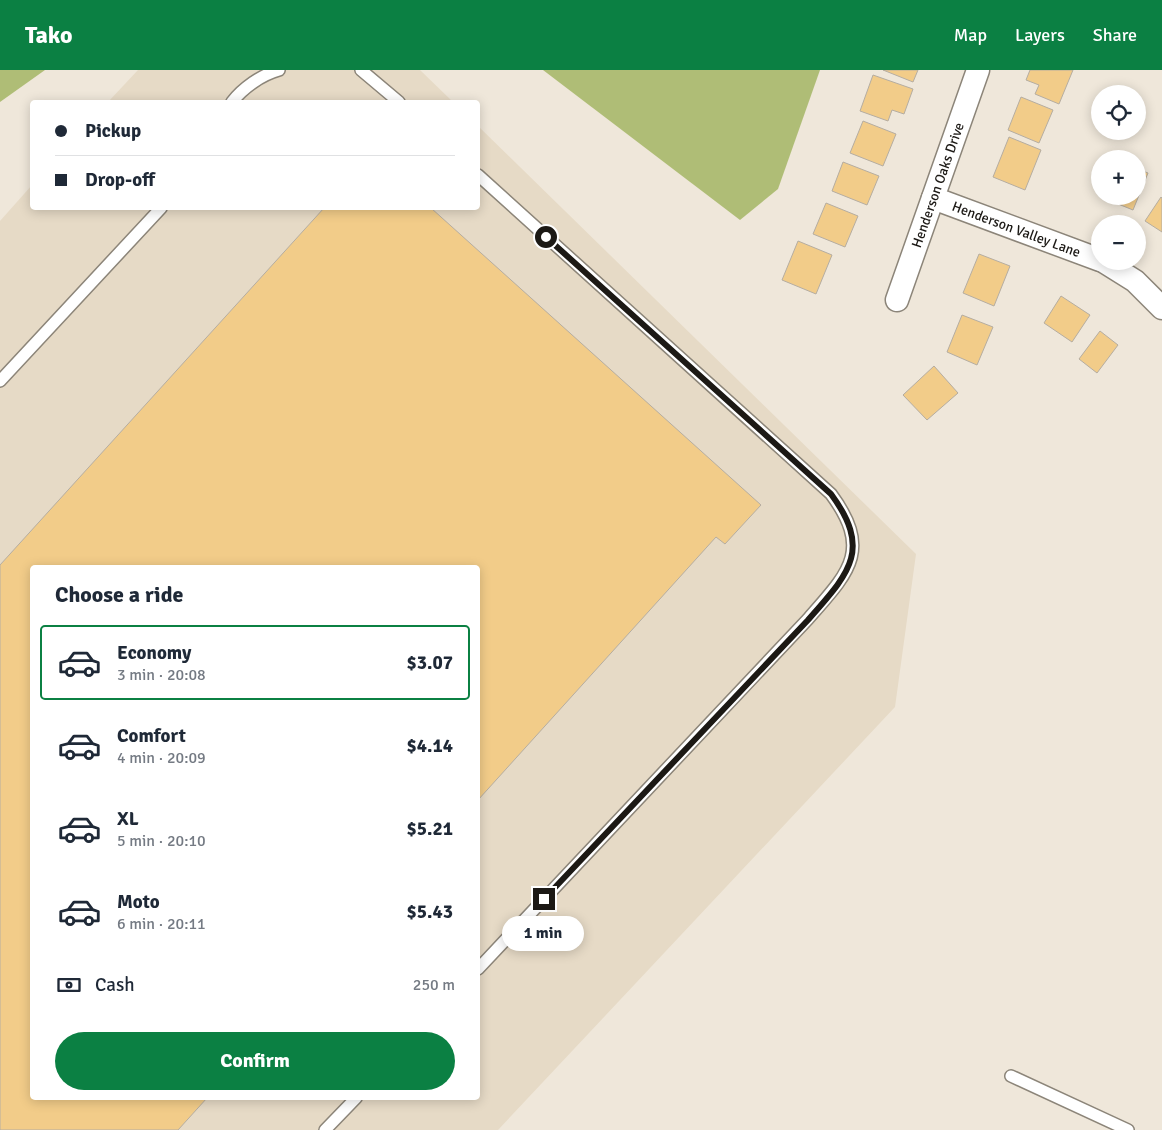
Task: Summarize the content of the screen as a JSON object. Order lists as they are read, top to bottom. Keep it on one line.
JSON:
{"streets":{"street":["Henderson Oaks Drive","Henderson Valley Lane"]},"crossings":[["Henderson Oaks Drive","Henderson Valley Lane"]],"page":{"header":"Tako","nav":["Map","Layers","Share"],"map_buttons":["+","−"],"banner":["Pickup","Drop-off"],"heading":"Choose a ride","list":[{"name":"Economy","note":"3 min · 20:08","value":"$3.07"},{"name":"Comfort","note":"4 min · 20:09","value":"$4.14"},{"name":"XL","note":"5 min · 20:10","value":"$5.21"},{"name":"Moto","note":"6 min · 20:11","value":"$5.43"}],"bubble":"1 min","pay":["Cash","250 m"],"buttons":"Confirm"}}
